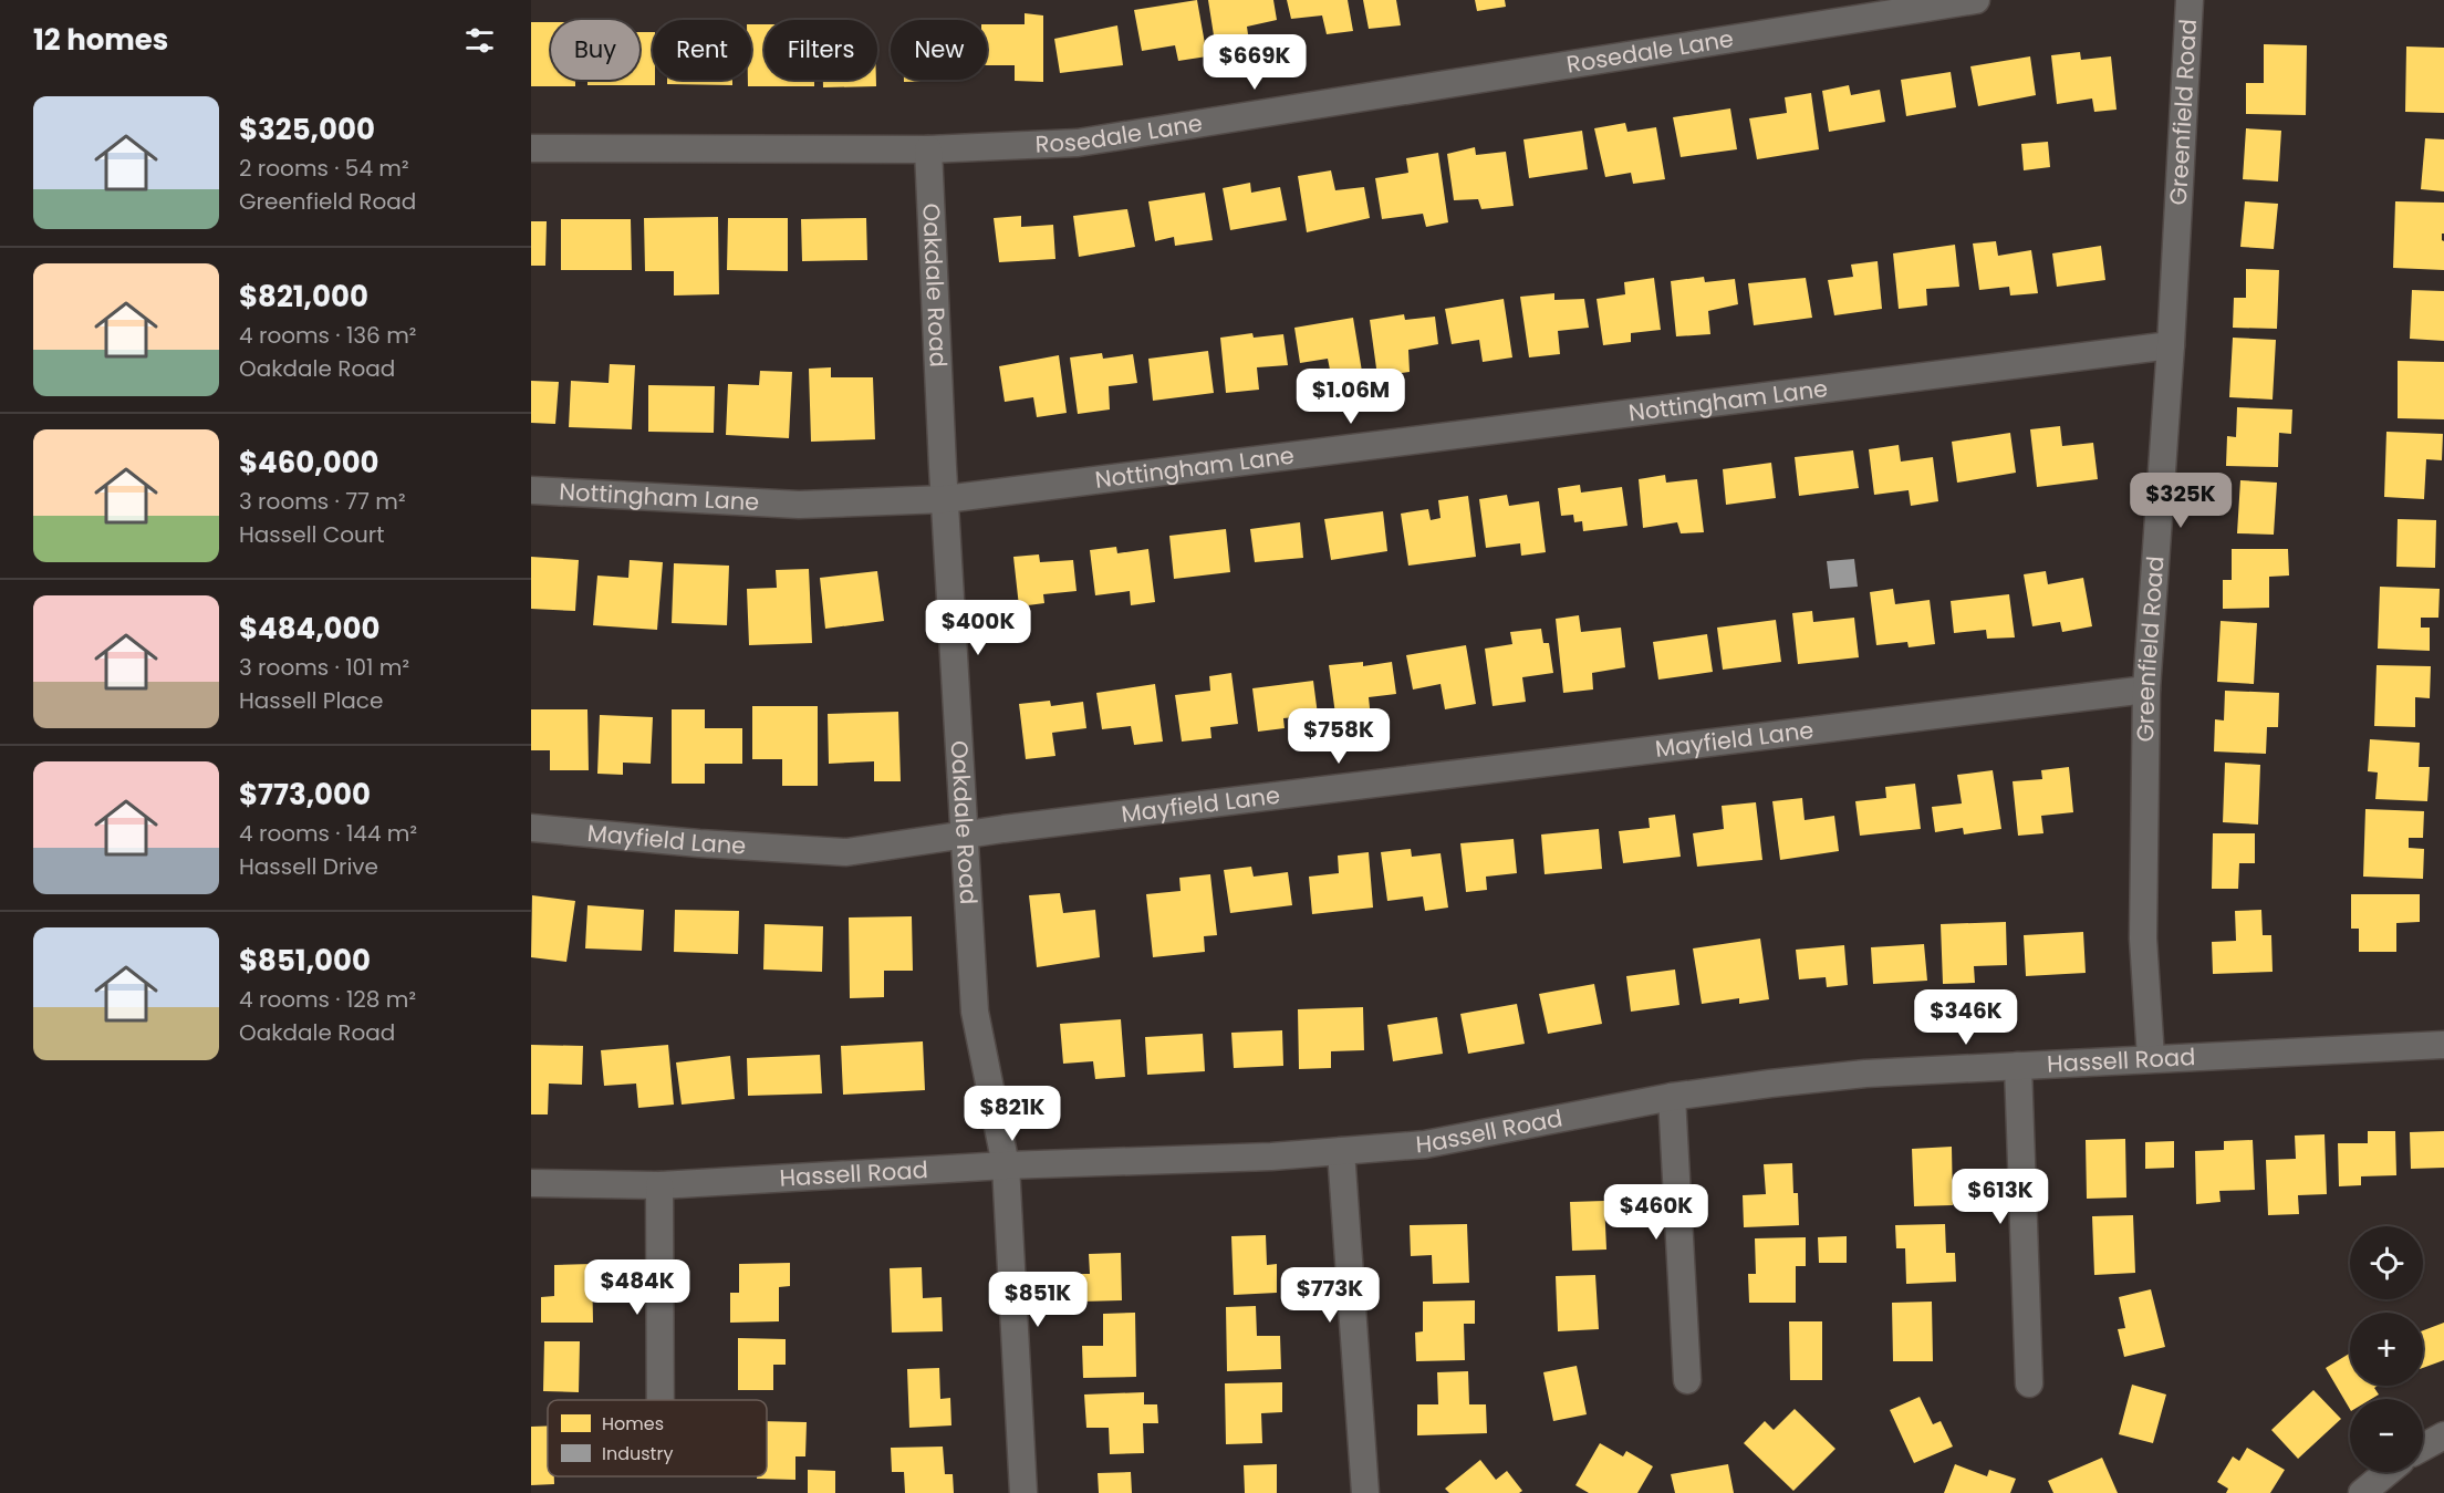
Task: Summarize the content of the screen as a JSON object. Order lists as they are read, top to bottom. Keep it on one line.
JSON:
{"streets":{"street":["Rosedale Lane","Greenfield Road","Oakdale Road","Nottingham Lane","Mayfield Lane","Hassell Road"]},"crossings":[["Rosedale Lane","Oakdale Road"],["Greenfield Road","Nottingham Lane"],["Greenfield Road","Mayfield Lane"],["Greenfield Road","Hassell Road"],["Oakdale Road","Nottingham Lane"],["Oakdale Road","Mayfield Lane"],["Oakdale Road","Hassell Road"]],"legend":["Homes","Industry"],"page":{"heading":"12 homes","chip":["Buy","Rent","Filters","New"],"price":["$669K","$1.06M","$325K","$400K","$758K","$346K","$821K","$613K","$460K","$484K","$773K","$851K"],"list":[{"name":"$325,000","note":"2 rooms · 54 m² · Greenfield Road"},{"name":"$821,000","note":"4 rooms · 136 m² · Oakdale Road"},{"name":"$460,000","note":"3 rooms · 77 m² · Hassell Court"},{"name":"$484,000","note":"3 rooms · 101 m² · Hassell Place"},{"name":"$773,000","note":"4 rooms · 144 m² · Hassell Drive"},{"name":"$851,000","note":"4 rooms · 128 m² · Oakdale Road"}],"map_buttons":["+","−"]}}
